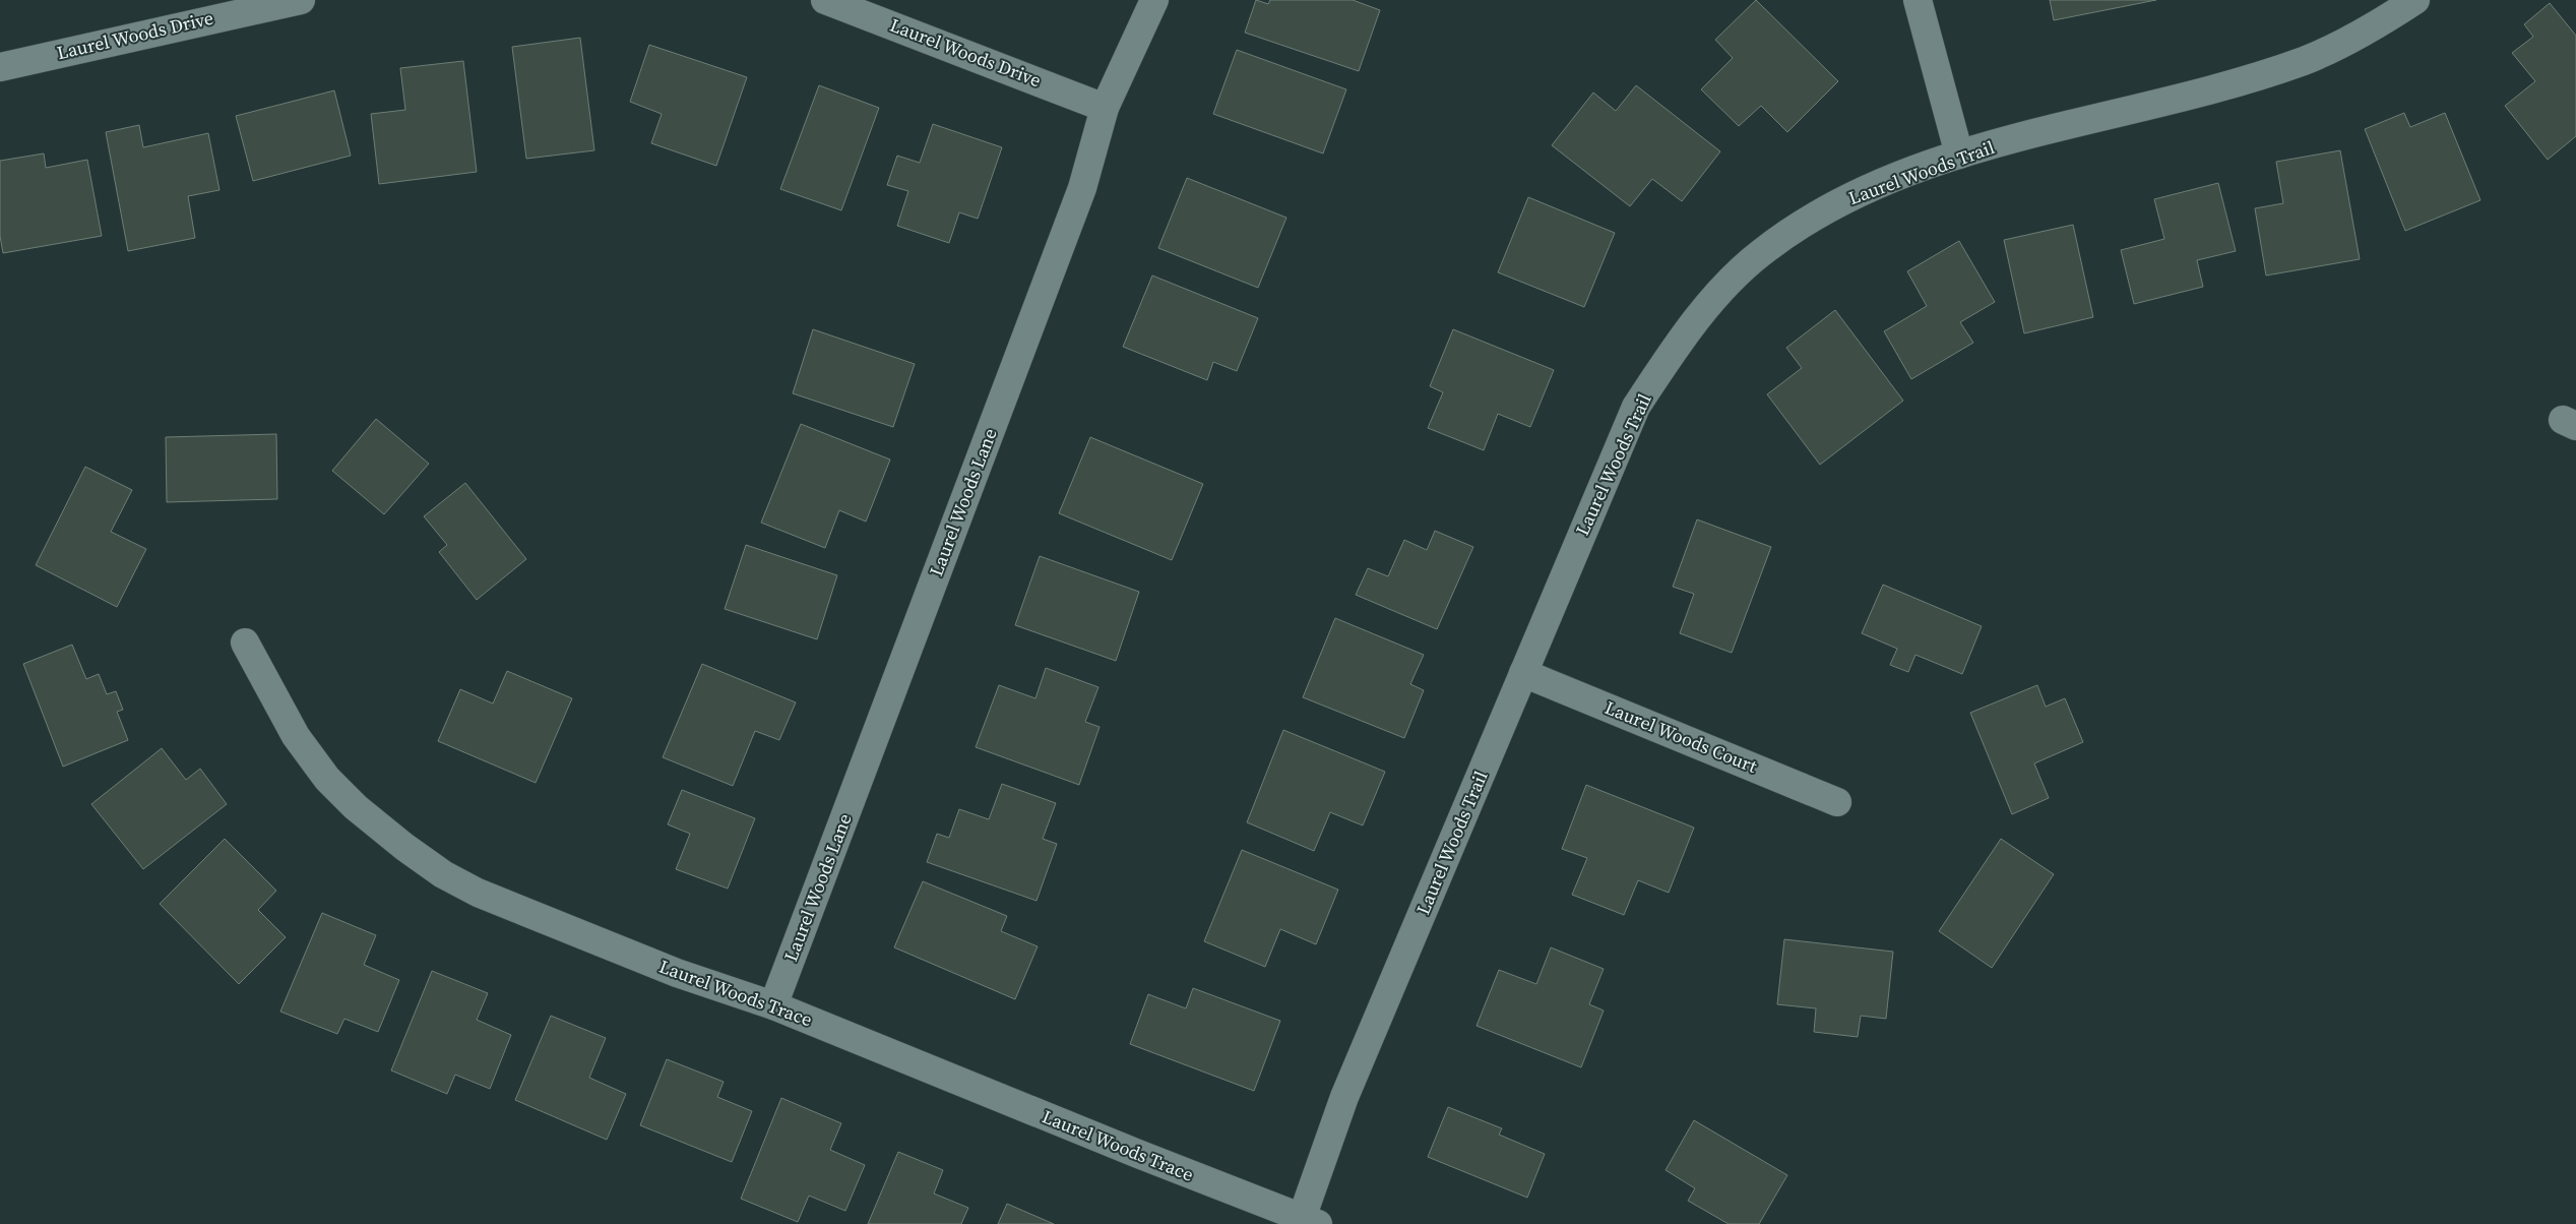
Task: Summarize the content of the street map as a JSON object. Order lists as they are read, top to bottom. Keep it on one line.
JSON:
{"streets":{"street":["Laurel Woods Drive","Laurel Woods Trail","Laurel Woods Lane","Laurel Woods Court","Laurel Woods Trace"]},"crossings":[["Laurel Woods Drive","Laurel Woods Lane"],["Laurel Woods Trail","Laurel Woods Court"],["Laurel Woods Trail","Laurel Woods Trace"],["Laurel Woods Lane","Laurel Woods Trace"]]}
